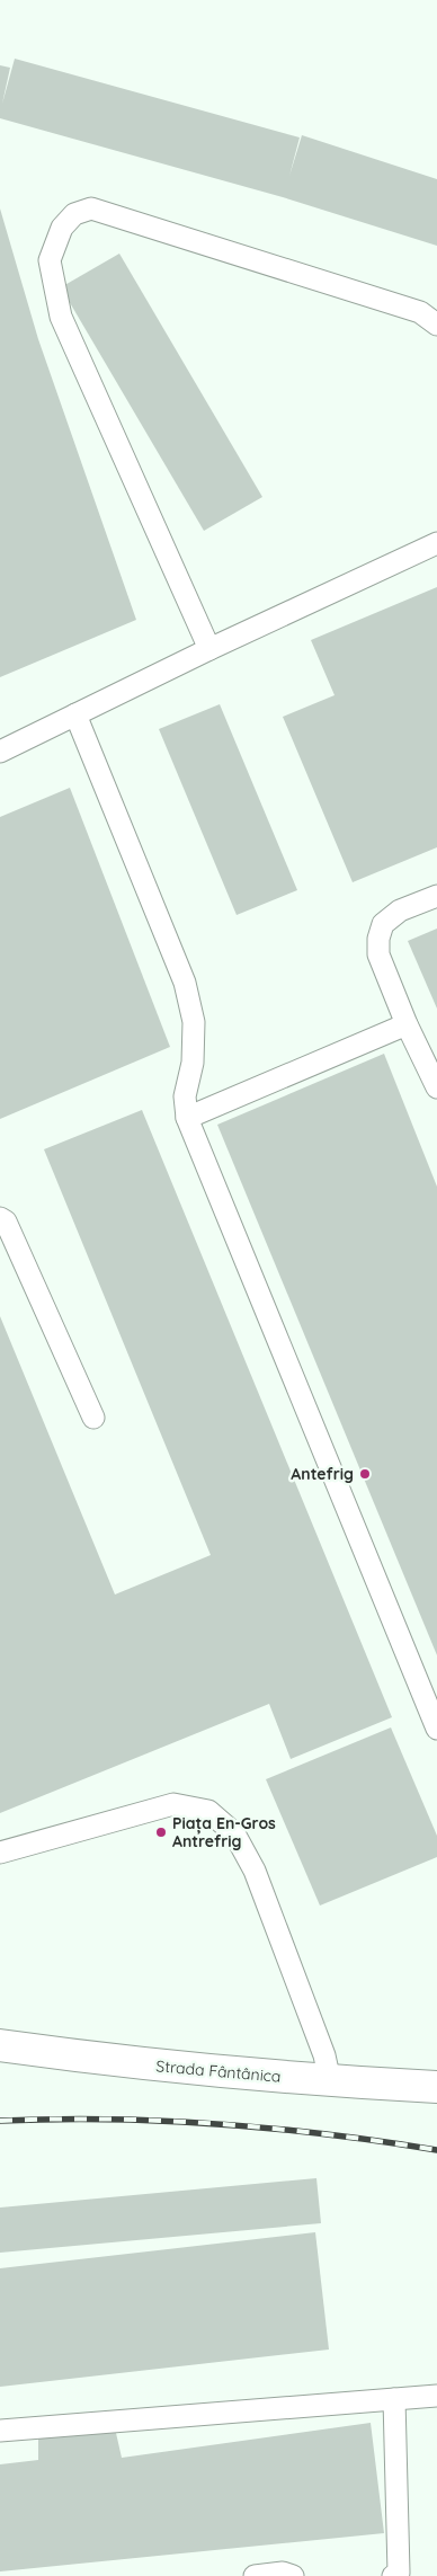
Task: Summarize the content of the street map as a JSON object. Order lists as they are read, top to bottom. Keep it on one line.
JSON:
{"streets":{"street":["Strada Fântânica"]},"places":["Antefrig","Piața En-Gros Antrefrig"]}
